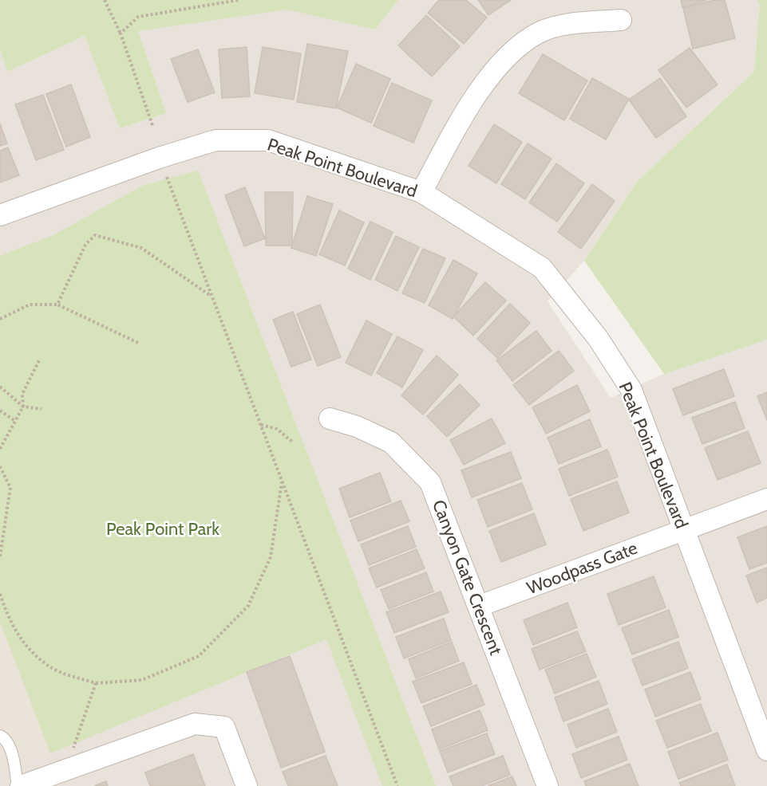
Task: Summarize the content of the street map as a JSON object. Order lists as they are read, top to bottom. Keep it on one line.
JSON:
{"streets":{"street":["Peak Point Boulevard","Woodpass Gate","Canyon Gate Crescent"]},"crossings":[["Peak Point Boulevard","Woodpass Gate"],["Woodpass Gate","Canyon Gate Crescent"]],"parks":["Peak Point Park"]}
